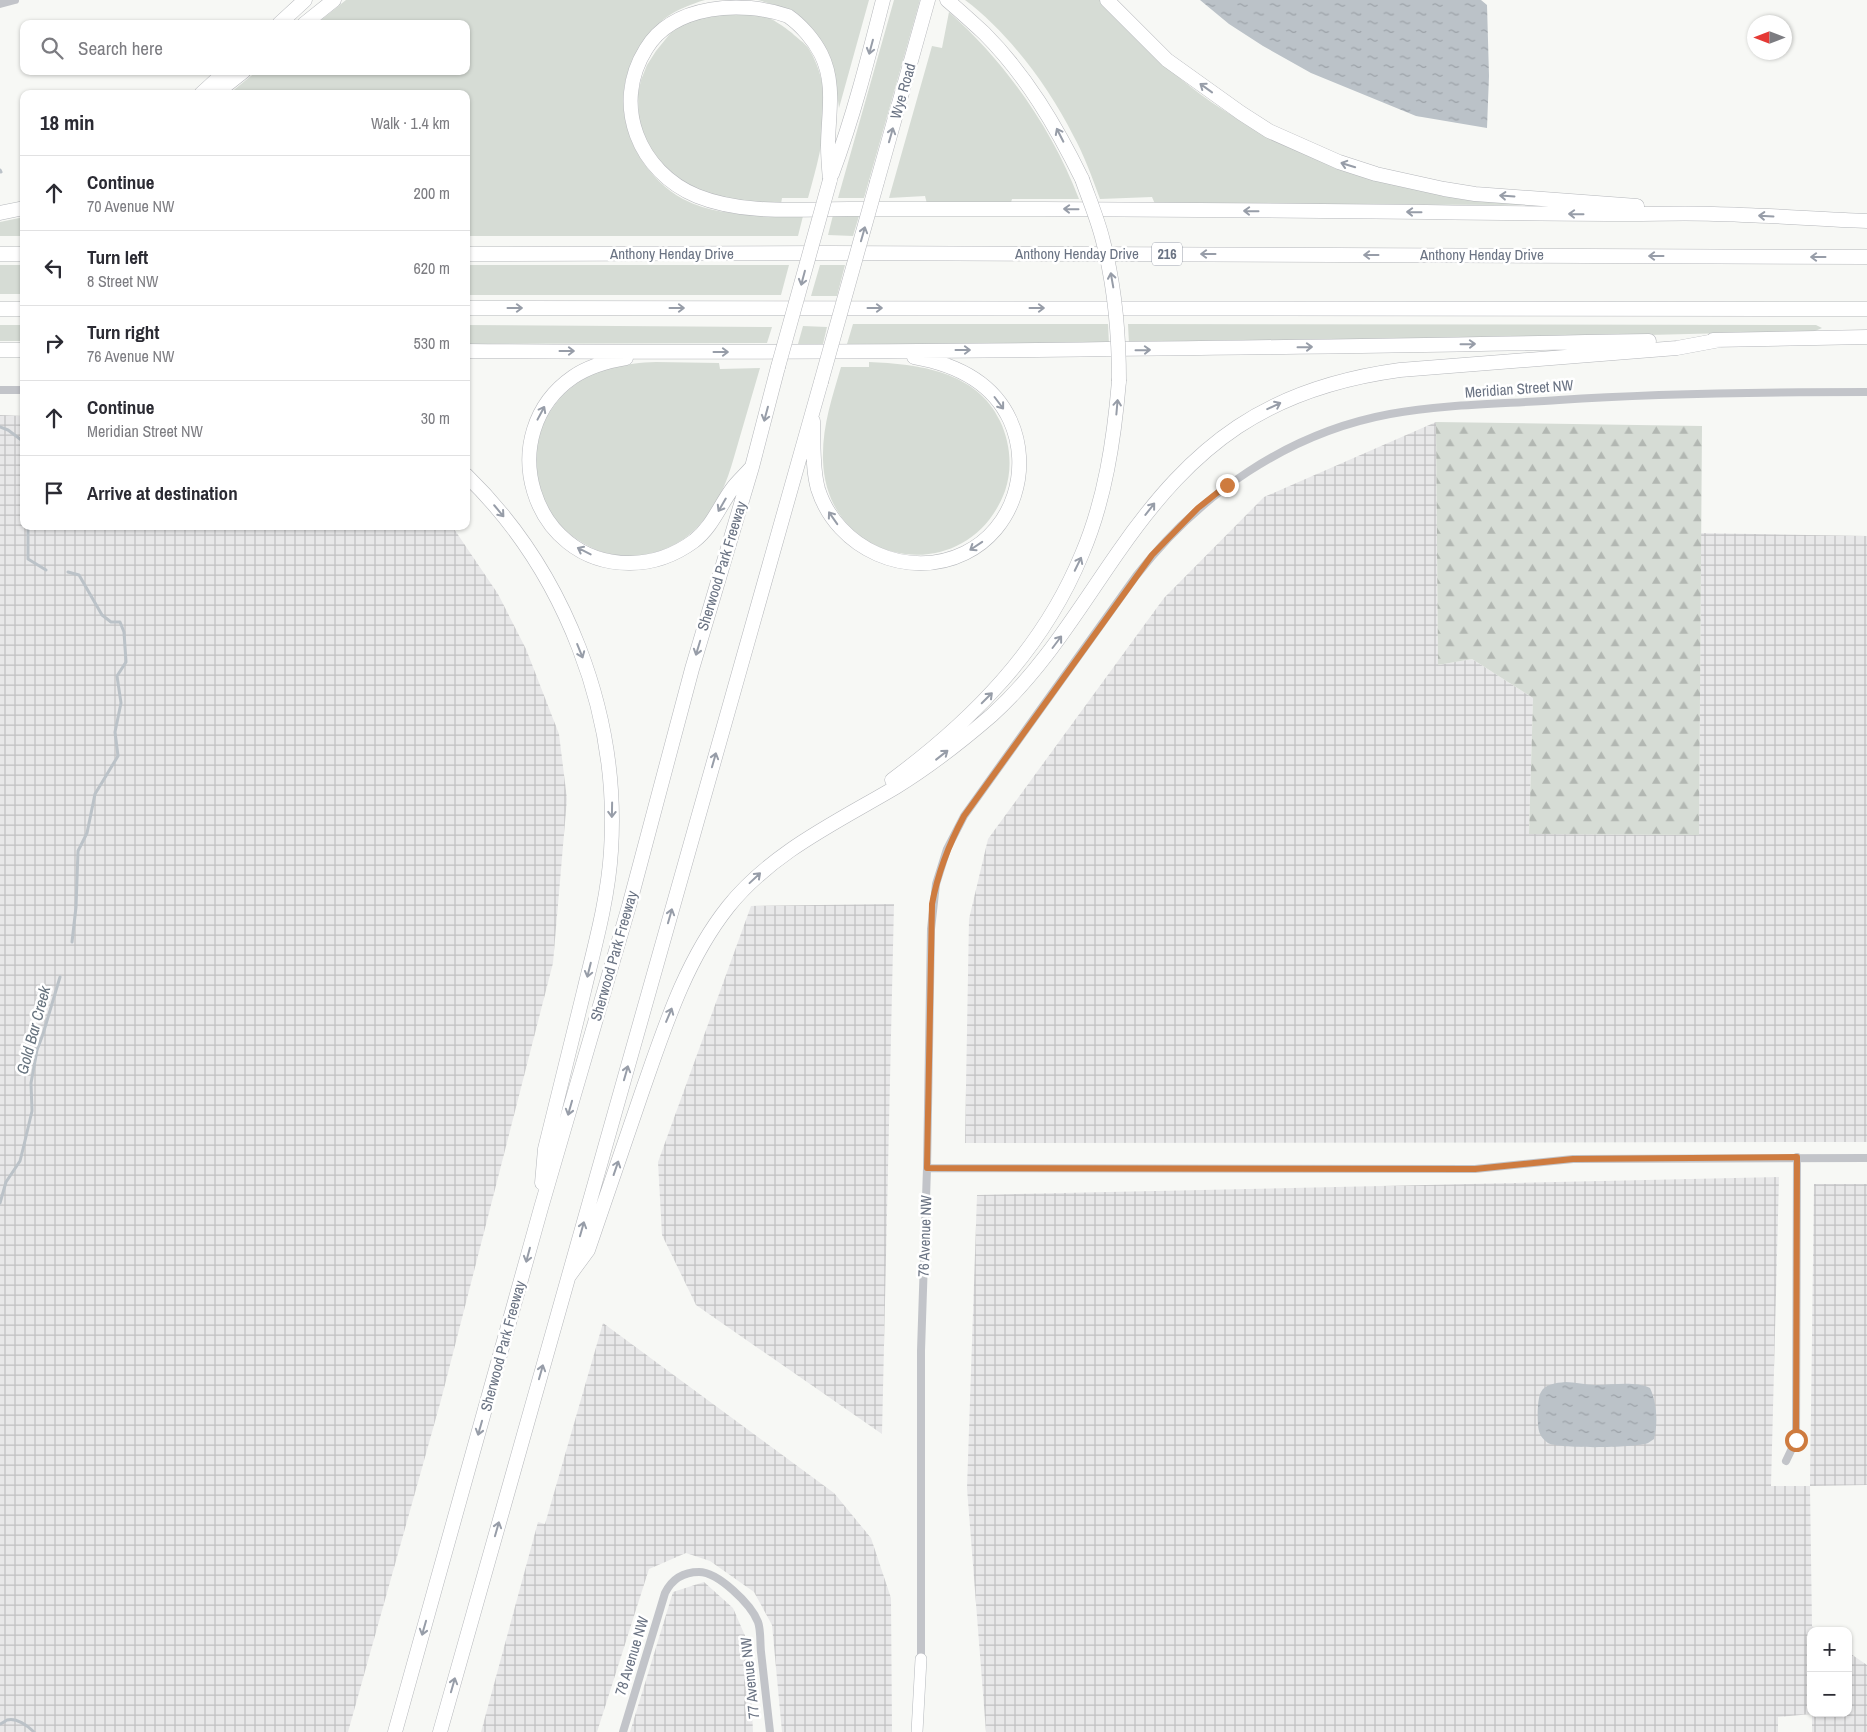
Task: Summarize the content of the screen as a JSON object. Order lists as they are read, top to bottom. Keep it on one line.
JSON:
{"streets":{"highway":["Wye Road","Anthony Henday Drive","216","Sherwood Park Freeway"],"street":["Meridian Street NW","76 Avenue NW","78 Avenue NW","77 Avenue NW"]},"crossings":[["Meridian Street NW","76 Avenue NW"],["78 Avenue NW","77 Avenue NW"]],"water":["Gold Bar Creek"],"north":"left","page":{"search":"Search here","heading":["18 min","Walk · 1.4 km"],"list":[["Continue","70 Avenue NW","200 m"],["Turn left","8 Street NW","620 m"],["Turn right","76 Avenue NW","530 m"],["Continue","Meridian Street NW","30 m"],"Arrive at destination"],"map_buttons":["+","−"]}}
